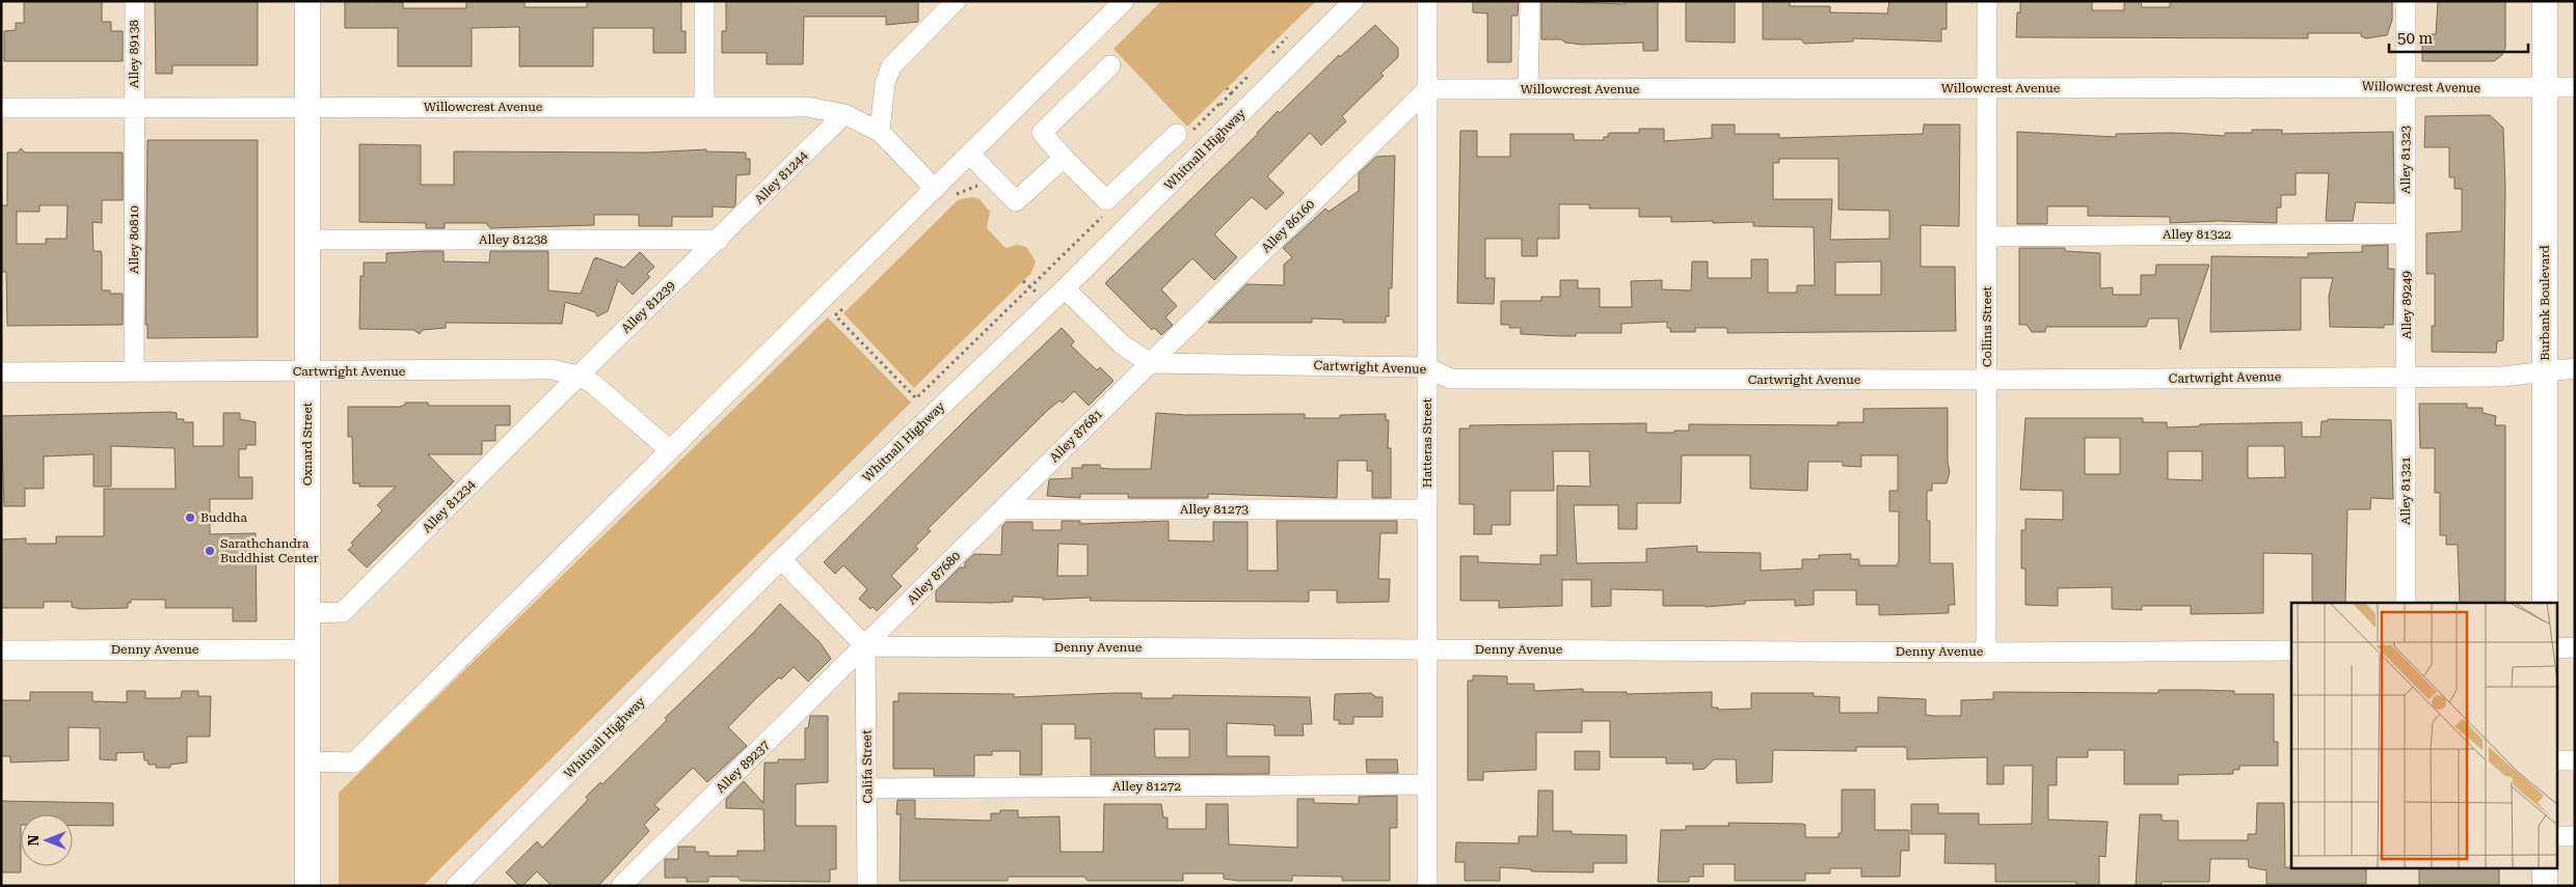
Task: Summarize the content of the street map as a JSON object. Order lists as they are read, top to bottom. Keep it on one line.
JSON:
{"streets":{"main road":["Burbank Boulevard","Oxnard Street"],"street":["Alley 89138","Willowcrest Avenue","Whitnall Highway","Alley 81323","Alley 81244","Alley 86160","Alley 81322","Alley 80810","Alley 81238","Alley 89249","Alley 81239","Collins Street","Cartwright Avenue","Alley 87681","Hatteras Street","Alley 81321","Alley 81234","Alley 81273","Alley 87680","Denny Avenue","Alley 89237","Califa Street","Alley 81272"]},"crossings":[["Alley 89138","Willowcrest Avenue"],["Alley 89138","Alley 80810"],["Willowcrest Avenue","Alley 81323"],["Willowcrest Avenue","Alley 81244"],["Willowcrest Avenue","Alley 86160"],["Willowcrest Avenue","Alley 80810"],["Willowcrest Avenue","Burbank Boulevard"],["Willowcrest Avenue","Collins Street"],["Willowcrest Avenue","Hatteras Street"],["Willowcrest Avenue","Oxnard Street"],["Alley 81323","Alley 81322"],["Alley 81323","Alley 89249"],["Alley 81244","Alley 81238"],["Alley 81244","Alley 81239"],["Alley 86160","Cartwright Avenue"],["Alley 86160","Alley 87681"],["Alley 86160","Hatteras Street"],["Alley 81322","Alley 89249"],["Alley 81322","Collins Street"],["Alley 80810","Cartwright Avenue"],["Alley 81238","Alley 81239"],["Alley 81238","Oxnard Street"],["Burbank Boulevard","Cartwright Avenue"],["Alley 89249","Cartwright Avenue"],["Alley 89249","Alley 81321"],["Alley 81239","Cartwright Avenue"],["Alley 81239","Alley 81234"],["Collins Street","Cartwright Avenue"],["Collins Street","Denny Avenue"],["Cartwright Avenue","Alley 87681"],["Cartwright Avenue","Hatteras Street"],["Cartwright Avenue","Oxnard Street"],["Cartwright Avenue","Alley 81321"],["Cartwright Avenue","Alley 81234"],["Alley 87681","Alley 81273"],["Alley 87681","Alley 87680"],["Hatteras Street","Alley 81273"],["Hatteras Street","Denny Avenue"],["Hatteras Street","Alley 81272"],["Oxnard Street","Alley 81234"],["Oxnard Street","Denny Avenue"],["Alley 81273","Alley 87680"],["Alley 87680","Denny Avenue"],["Alley 87680","Alley 89237"],["Alley 87680","Califa Street"],["Denny Avenue","Alley 89237"],["Denny Avenue","Califa Street"],["Alley 89237","Califa Street"],["Califa Street","Alley 81272"]],"places":["Buddha","Sarathchandra Buddhist Center"],"scale_bar":"50 m","north":"left"}
